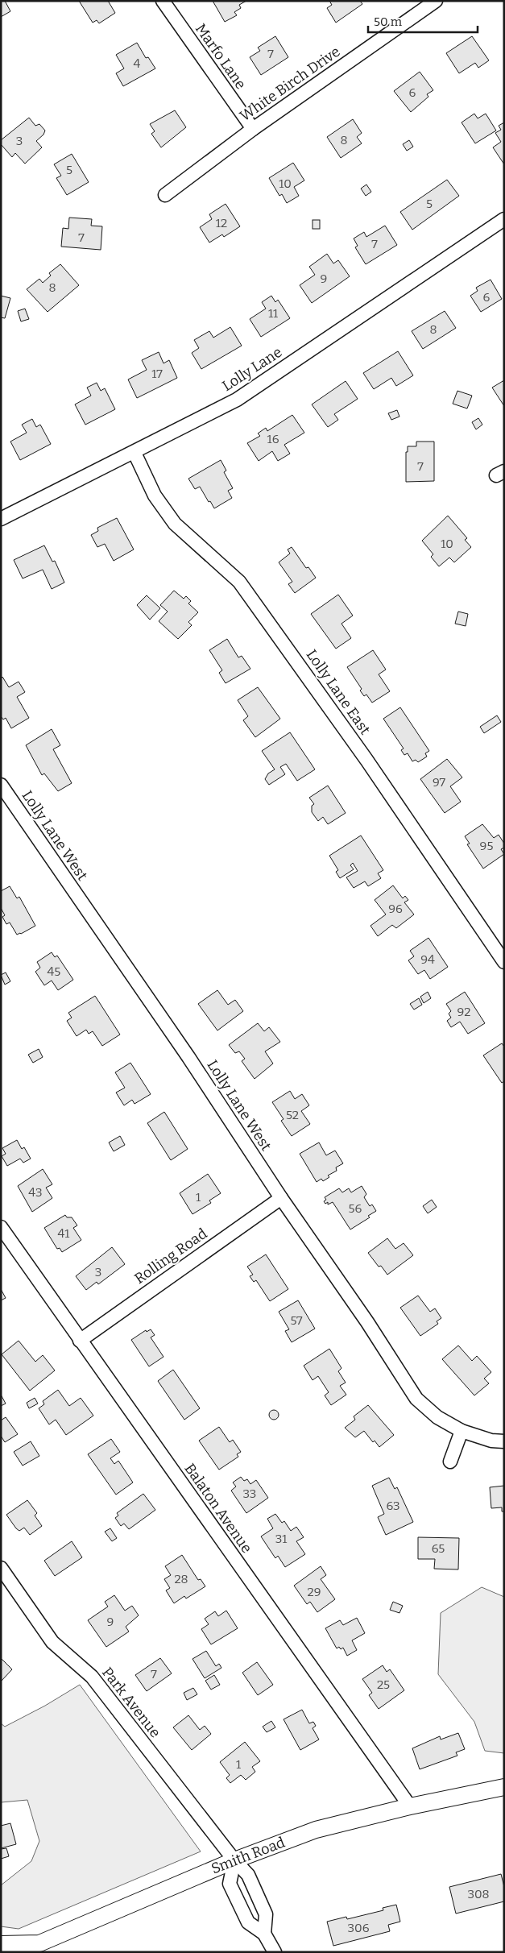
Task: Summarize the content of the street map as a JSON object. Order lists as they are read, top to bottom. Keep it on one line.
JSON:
{"streets":{"street":["Marfo Lane","White Birch Drive","Lolly Lane","Lolly Lane East","Lolly Lane West","Rolling Road","Balaton Avenue","Park Avenue","Smith Road"]},"crossings":[["Marfo Lane","White Birch Drive"],["Lolly Lane","Lolly Lane East"],["Lolly Lane West","Rolling Road"],["Rolling Road","Balaton Avenue"],["Balaton Avenue","Smith Road"],["Park Avenue","Smith Road"]],"house_numbers":["7","4","6","8","3","5","10","5","12","7","7","9","8","6","11","8","17","16","7","10","97","95","96","94","45","92","52","43","1","56","41","3","57","33","63","31","65","28","29","9","7","25","1","308","306"],"scale_bar":"50 m"}
